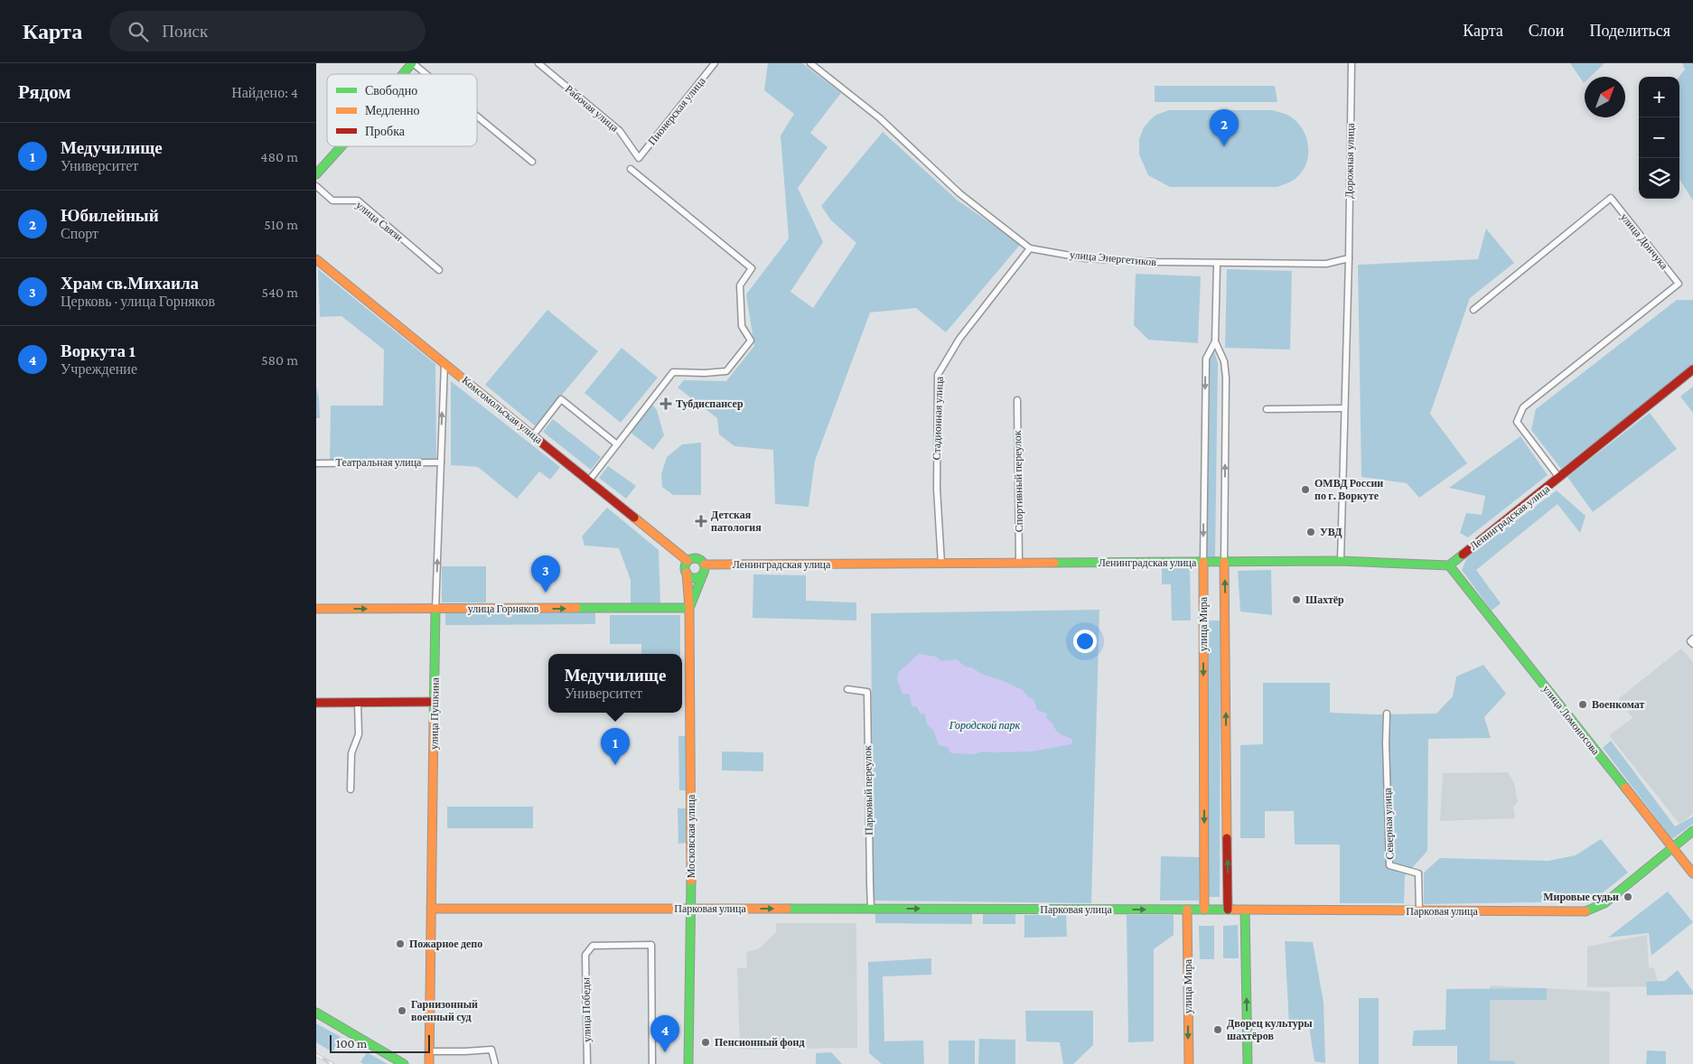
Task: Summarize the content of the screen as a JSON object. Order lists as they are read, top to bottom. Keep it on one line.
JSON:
{"streets":{"main road":["Комсомольская улица","Ленинградская улица","улица Горняков","улица Мира","улица Пушкина","улица Ломоносова","Московская улица","Парковая улица"],"street":["Рабочая улица","Пионерская улица","Дорожная улица","улица Связи","улица Дончука","улица Энергетиков","Стадионная улица","Театральная улица","Спортивный переулок","Парковый переулок","Северная улица","улица Победы"]},"crossings":[["Рабочая улица","Пионерская улица"],["Дорожная улица","улица Энергетиков"],["Дорожная улица","Ленинградская улица"],["улица Дончука","Ленинградская улица"],["улица Энергетиков","Стадионная улица"],["улица Энергетиков","улица Мира"],["Комсомольская улица","Ленинградская улица"],["Комсомольская улица","улица Пушкина"],["Комсомольская улица","Московская улица"],["Стадионная улица","Ленинградская улица"],["Театральная улица","улица Пушкина"],["Спортивный переулок","Ленинградская улица"],["Ленинградская улица","улица Мира"],["Ленинградская улица","улица Ломоносова"],["Ленинградская улица","Московская улица"],["улица Горняков","улица Пушкина"],["улица Горняков","Московская улица"],["улица Мира","Парковая улица"],["улица Пушкина","Парковая улица"],["улица Ломоносова","Парковая улица"],["Парковый переулок","Парковая улица"],["Северная улица","Парковая улица"],["Московская улица","Парковая улица"]],"one_way":["улица Горняков","улица Пушкина","Парковая улица"],"parks":["Городской парк"],"places":{"health":["Тубдиспансер","Детская патология"],"other":["ОМВД России по г. Воркуте","УВД","Шахтёр","Военкомат","Мировые судьи","Пожарное депо","Гарнизонный военный суд","Дворец культуры шахтёров","Пенсионный фонд"]},"legend":["Свободно","Медленно","Пробка"],"scale_bar":"100 m","north":"top right","page":{"header":"Карта","search":"Поиск","nav":["Карта","Слои","Поделиться"],"heading":["Рядом","Найдено: 4"],"map_buttons":["+","−"],"pins":["2","3","1","4"],"list":[{"mark":"1","name":"Медучилище","note":"Университет","value":"480 m"},{"mark":"2","name":"Юбилейный","note":"Спорт","value":"510 m"},{"mark":"3","name":"Храм св.Михаила","note":"Церковь · улица Горняков","value":"540 m"},{"mark":"4","name":"Воркута 1","note":"Учреждение","value":"580 m"}],"popup":["Медучилище","Университет"],"scale":"100 m"}}
